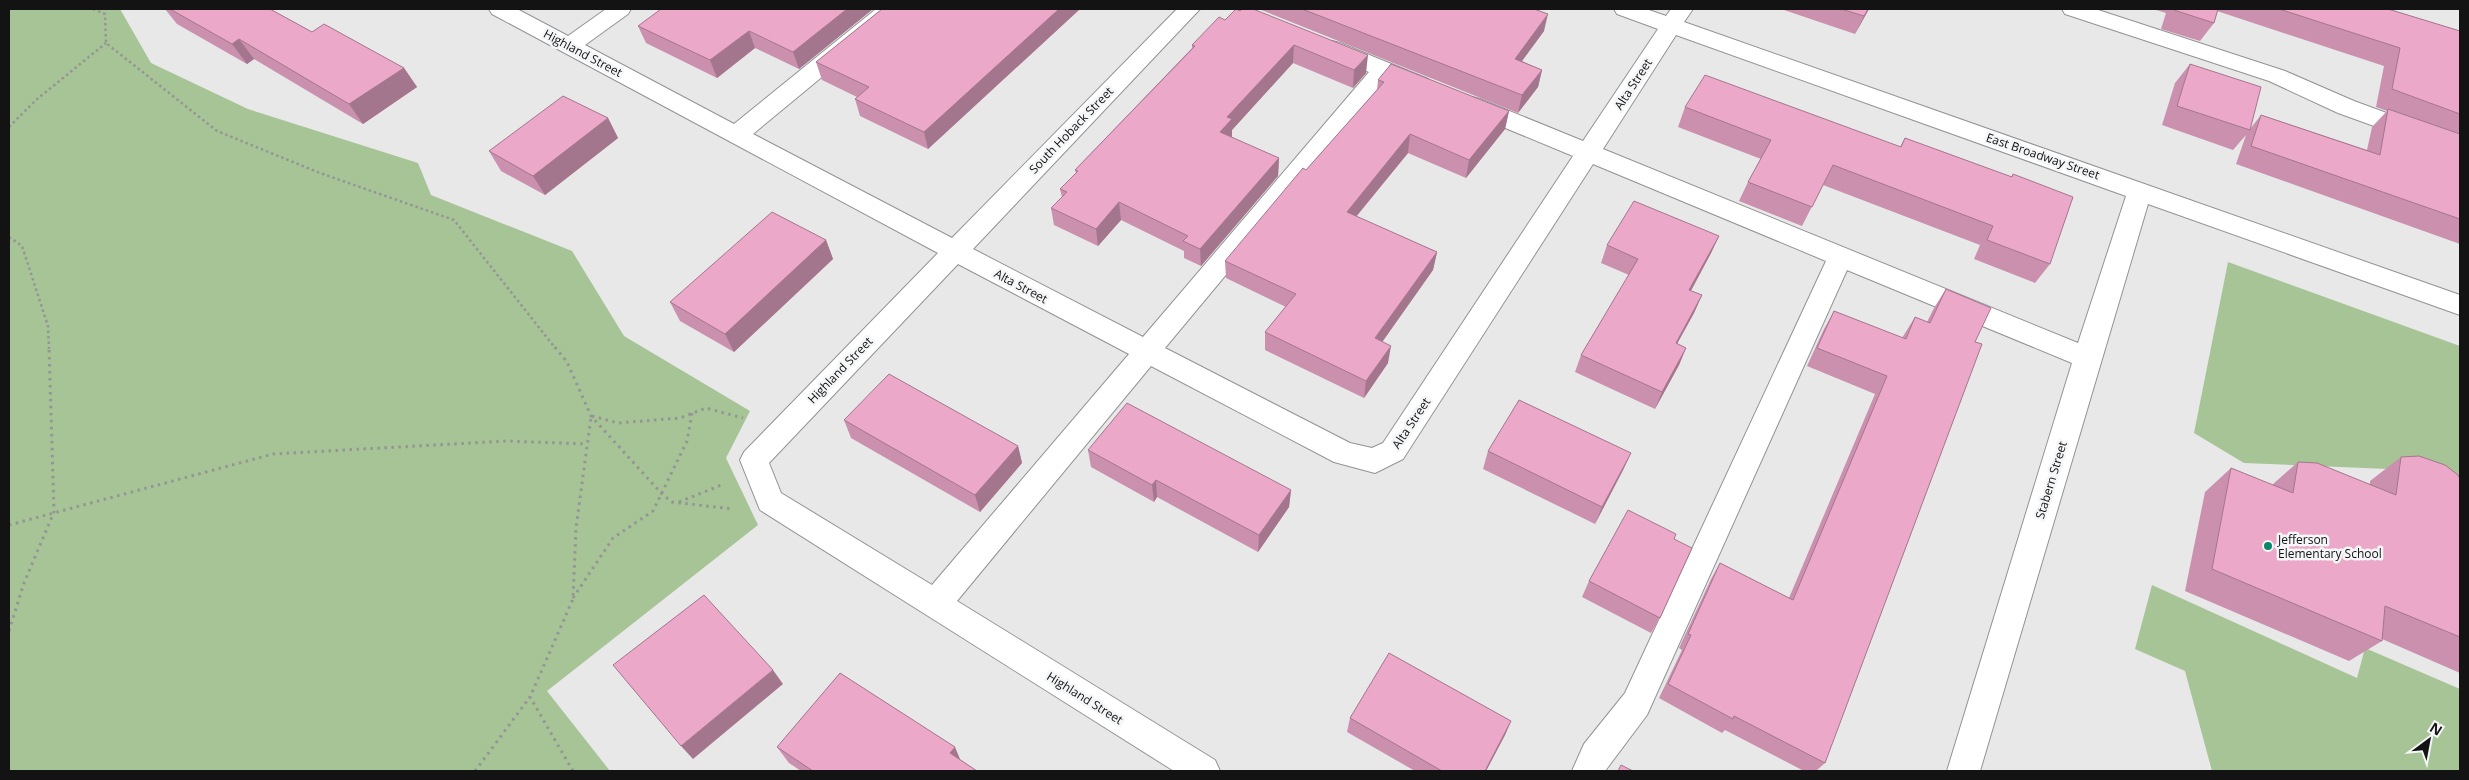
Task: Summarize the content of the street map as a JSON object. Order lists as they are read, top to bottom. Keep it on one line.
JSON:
{"streets":{"street":["Highland Street","Alta Street","South Hoback Street","East Broadway Street","Stabern Street"]},"crossings":[["Highland Street","Alta Street"],["Highland Street","South Hoback Street"],["Alta Street","South Hoback Street"],["Alta Street","East Broadway Street"],["East Broadway Street","Stabern Street"]],"places":["Jefferson Elementary School"],"north":"top right"}
